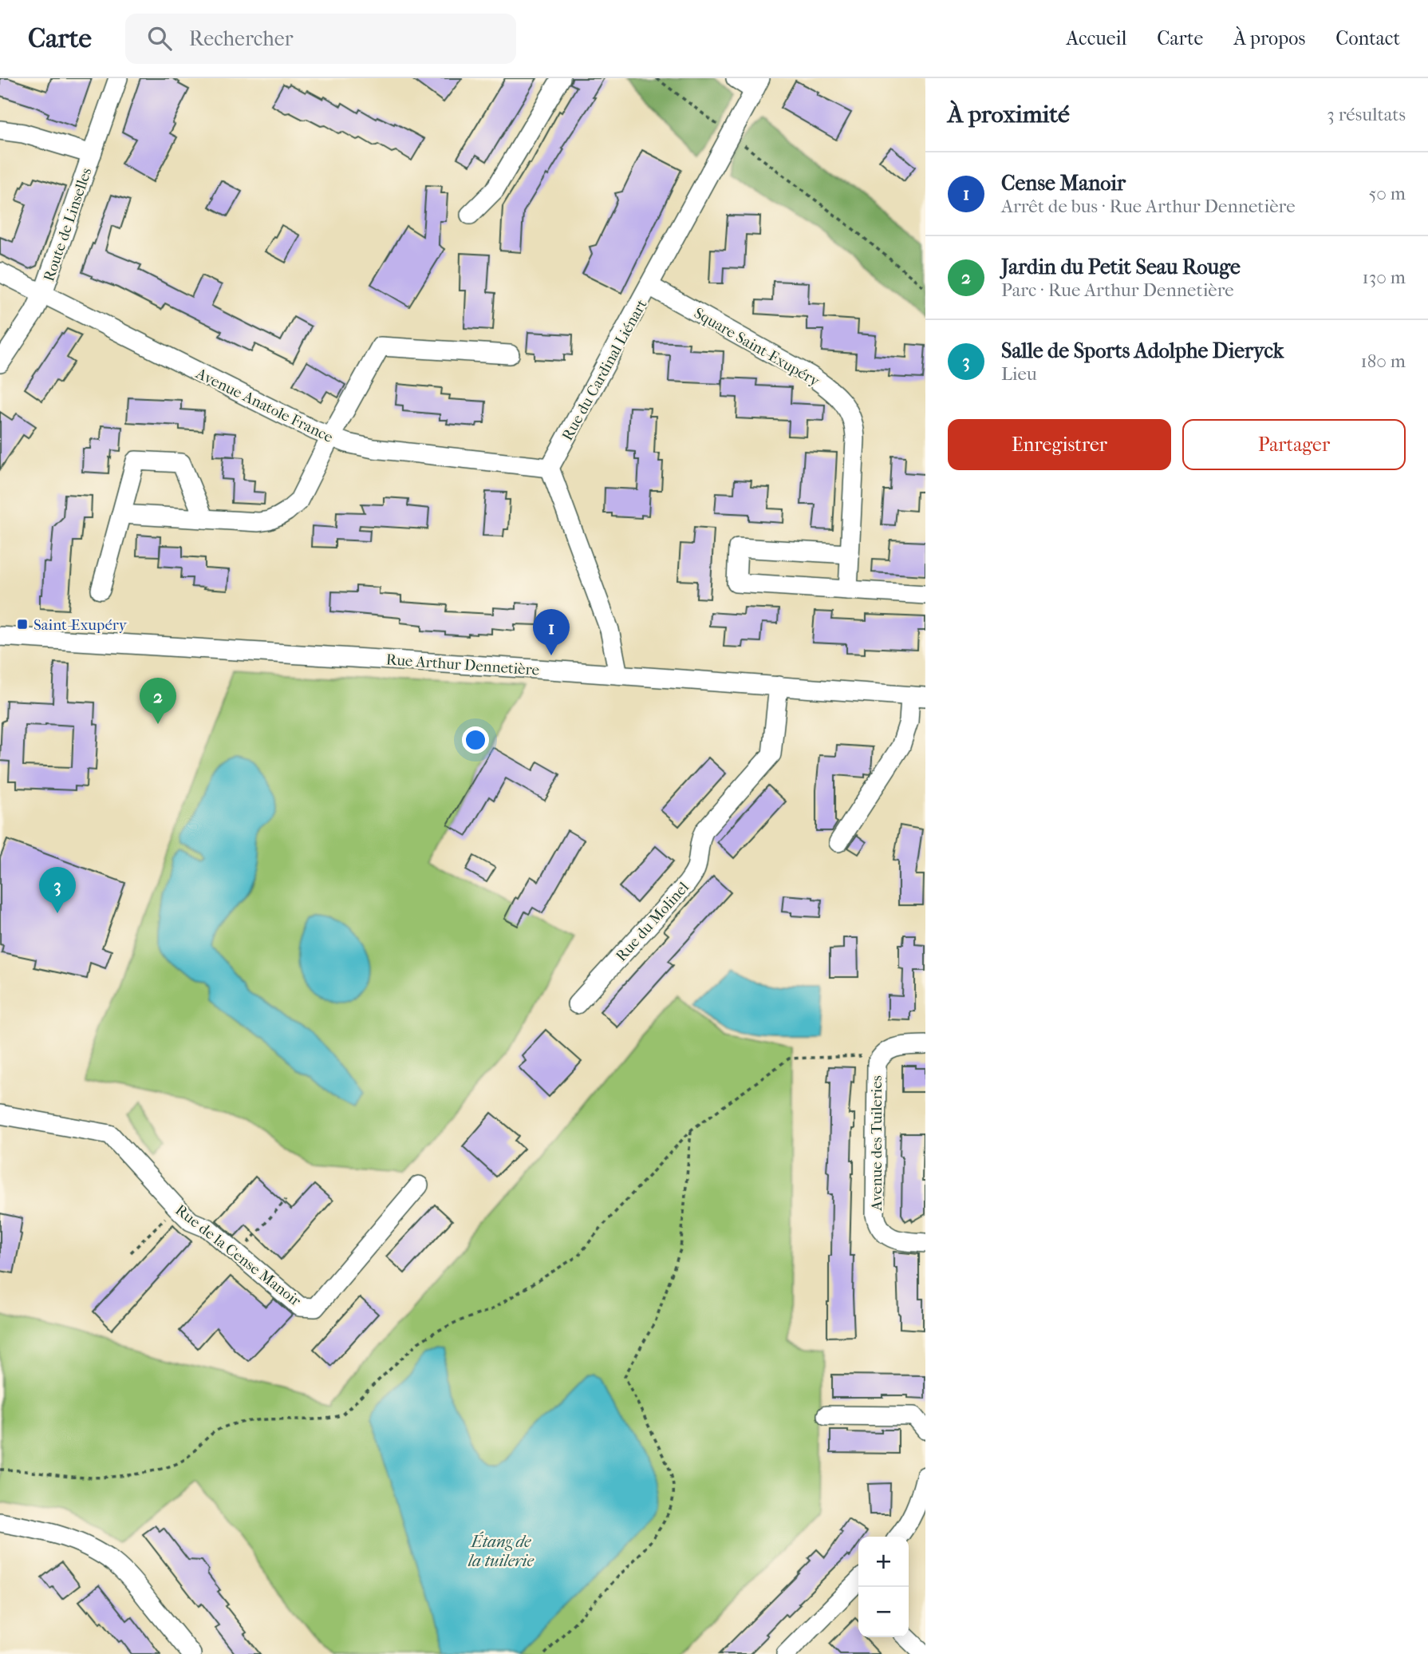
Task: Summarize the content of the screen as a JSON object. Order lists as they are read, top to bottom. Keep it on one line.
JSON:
{"streets":{"street":["Route de Linselles","Square Saint-Exupéry","Rue du Cardinal Liénart","Avenue Anatole France","Rue Arthur Dennetière","Rue du Molinel","Avenue des Tuileries","Rue de la Cense Manoir"]},"crossings":[["Route de Linselles","Avenue Anatole France"],["Square Saint-Exupéry","Rue du Cardinal Liénart"],["Rue du Cardinal Liénart","Avenue Anatole France"],["Rue Arthur Dennetière","Rue du Molinel"]],"water":["Étang de la tuilerie"],"places":{"transit":["Saint-Exupéry"]},"page":{"header":"Carte","search":"Rechercher","nav":["Accueil","Carte","À propos","Contact"],"heading":["À proximité","3 résultats"],"list":[{"mark":"1","name":"Cense Manoir","note":"Arrêt de bus · Rue Arthur Dennetière","value":"50 m"},{"mark":"2","name":"Jardin du Petit Seau Rouge","note":"Parc · Rue Arthur Dennetière","value":"130 m"},{"mark":"3","name":"Salle de Sports Adolphe Dieryck","note":"Lieu","value":"180 m"}],"buttons":["Enregistrer","Partager"],"pins":["1","2","3"],"map_buttons":["+","−"]}}
